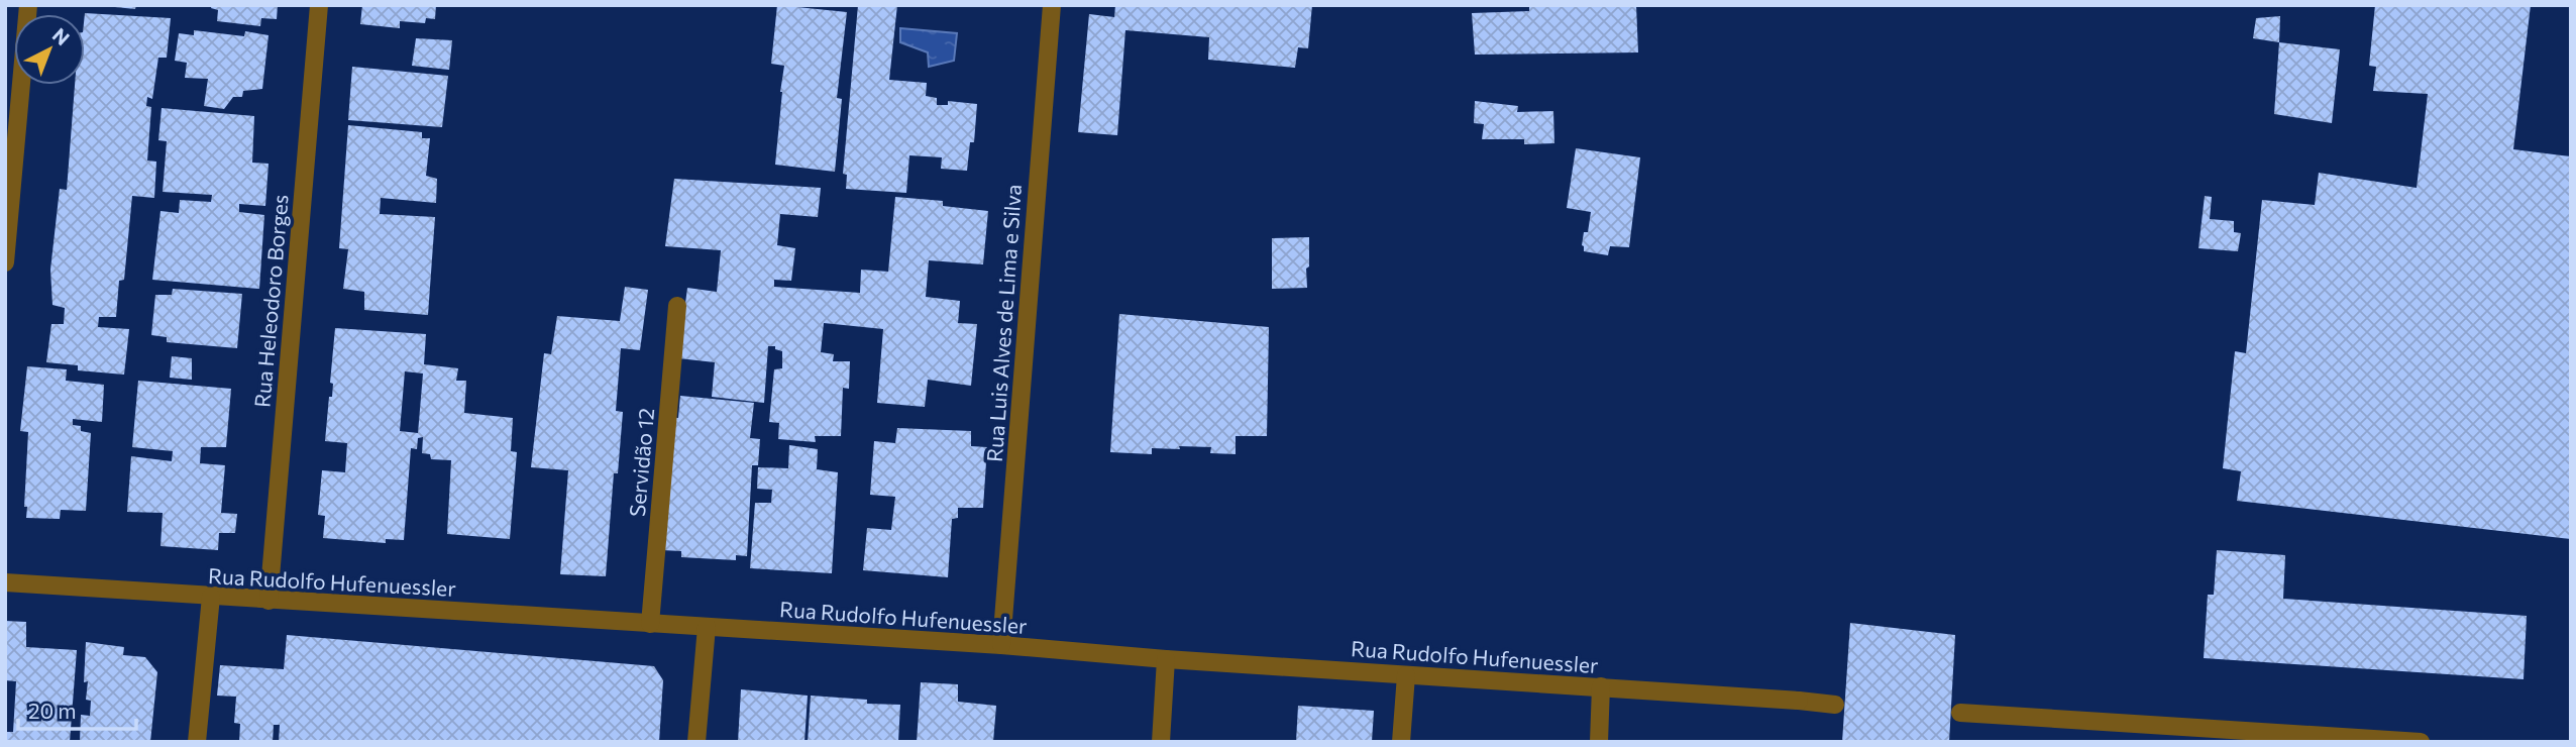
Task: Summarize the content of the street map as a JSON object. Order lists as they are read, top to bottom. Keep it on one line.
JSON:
{"streets":{"street":["Rua Heleodoro Borges","Rua Luis Alves de Lima e Silva","Servidão 12","Rua Rudolfo Hufenuessler"]},"crossings":[["Rua Heleodoro Borges","Rua Rudolfo Hufenuessler"],["Rua Luis Alves de Lima e Silva","Rua Rudolfo Hufenuessler"],["Servidão 12","Rua Rudolfo Hufenuessler"]],"scale_bar":"20 m","north":"top right"}
